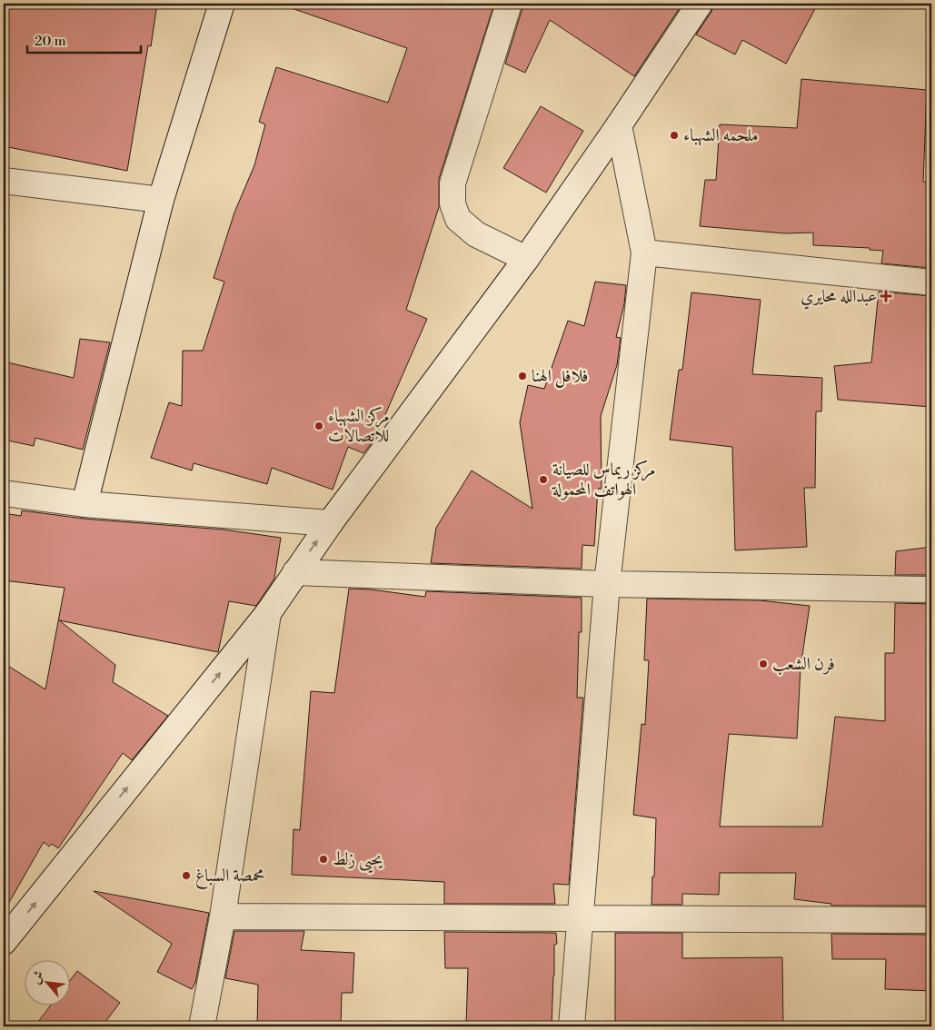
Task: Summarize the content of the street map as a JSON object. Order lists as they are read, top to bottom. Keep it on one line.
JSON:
{"places":{"other":["ملحمه الشهباء","فلافل الهنا","مركز الشهباء للاتصالات","مركز ريماس للصيانة الهواتف المحمولة","فرن الشعب","يحيى زلط","محمصة السباغ"],"health":["عبدالله محايري"]},"scale_bar":"20 m","north":"top left"}
